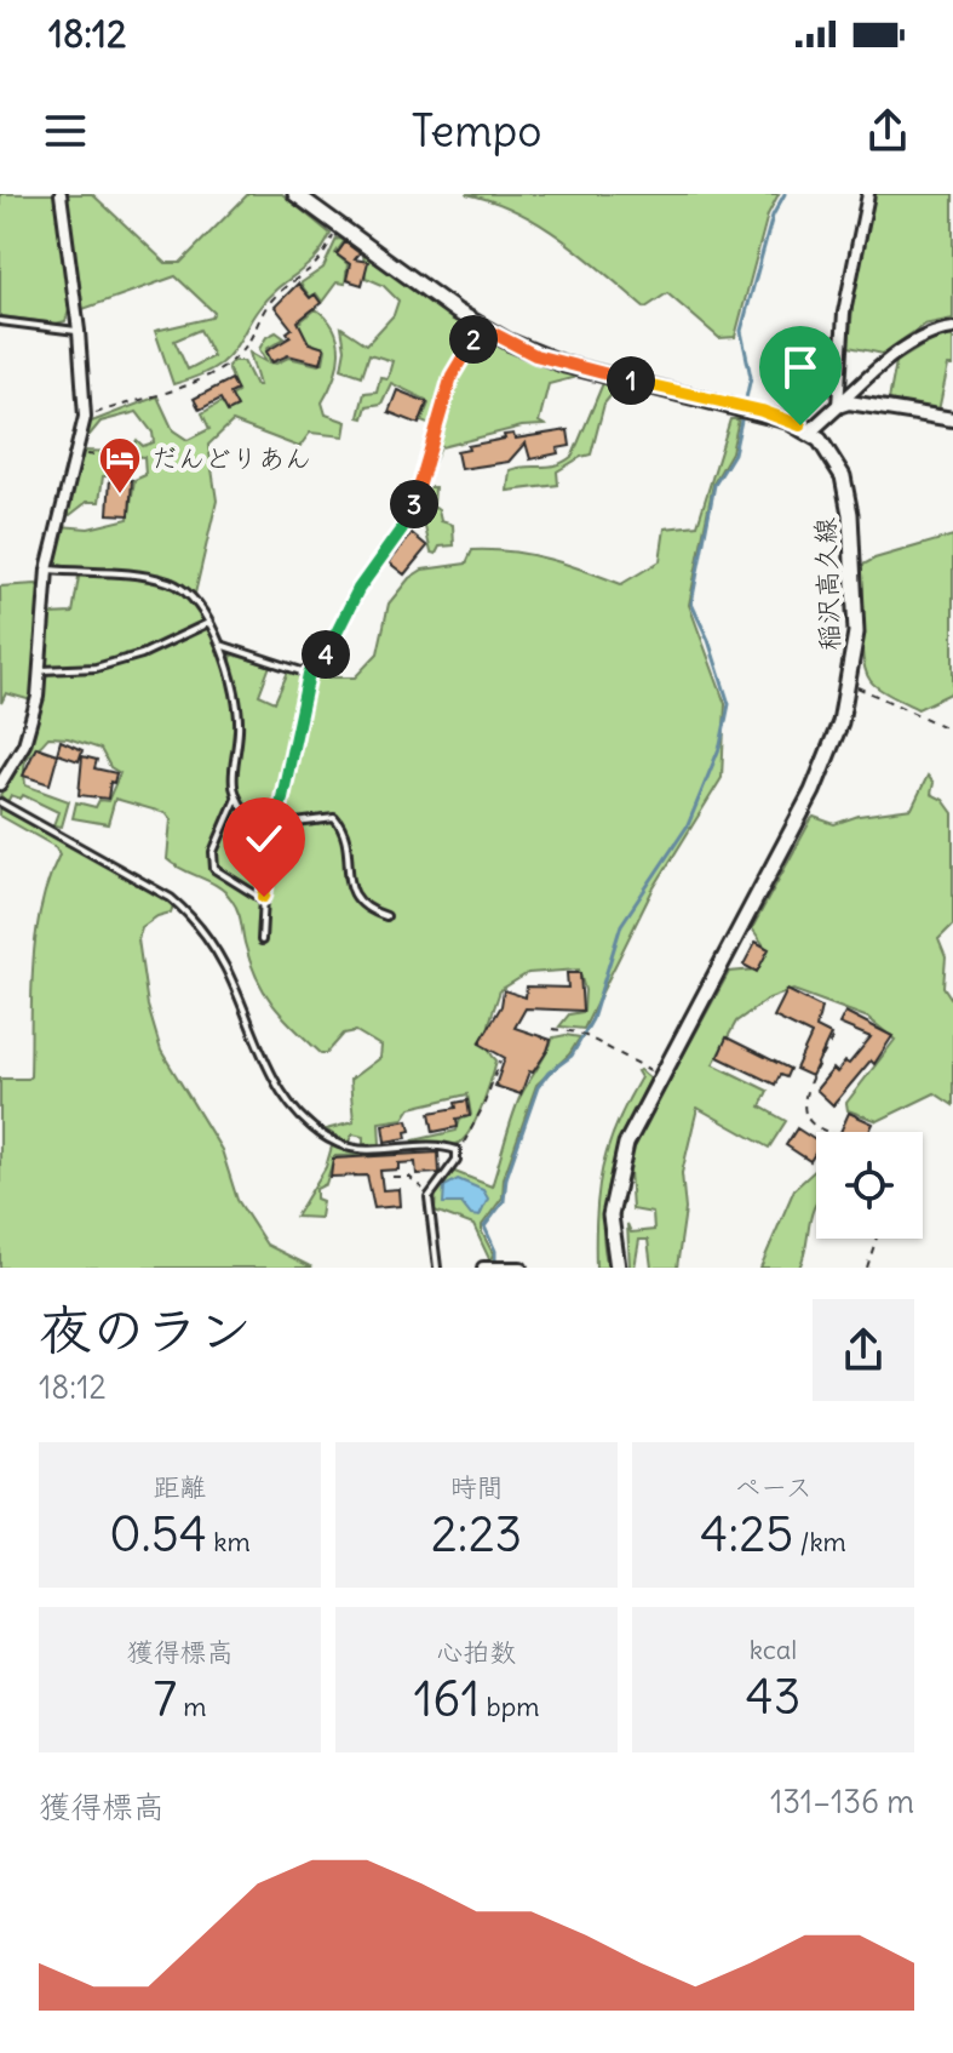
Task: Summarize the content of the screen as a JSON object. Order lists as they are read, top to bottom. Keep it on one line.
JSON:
{"streets":{"main road":["稲沢高久線"]},"places":{"hotel":["だんどりあん"]},"page":{"status":"18:12","header":"Tempo","pins":["2","1","3","4"],"heading":["夜のラン","18:12"],"stats":[["距離","0.54 km"],["時間","2:23"],["ペース","4:25 /km"],["獲得標高","7 m"],["心拍数","161 bpm"],["kcal","43"]],"chart":["獲得標高","131–136 m"]}}
